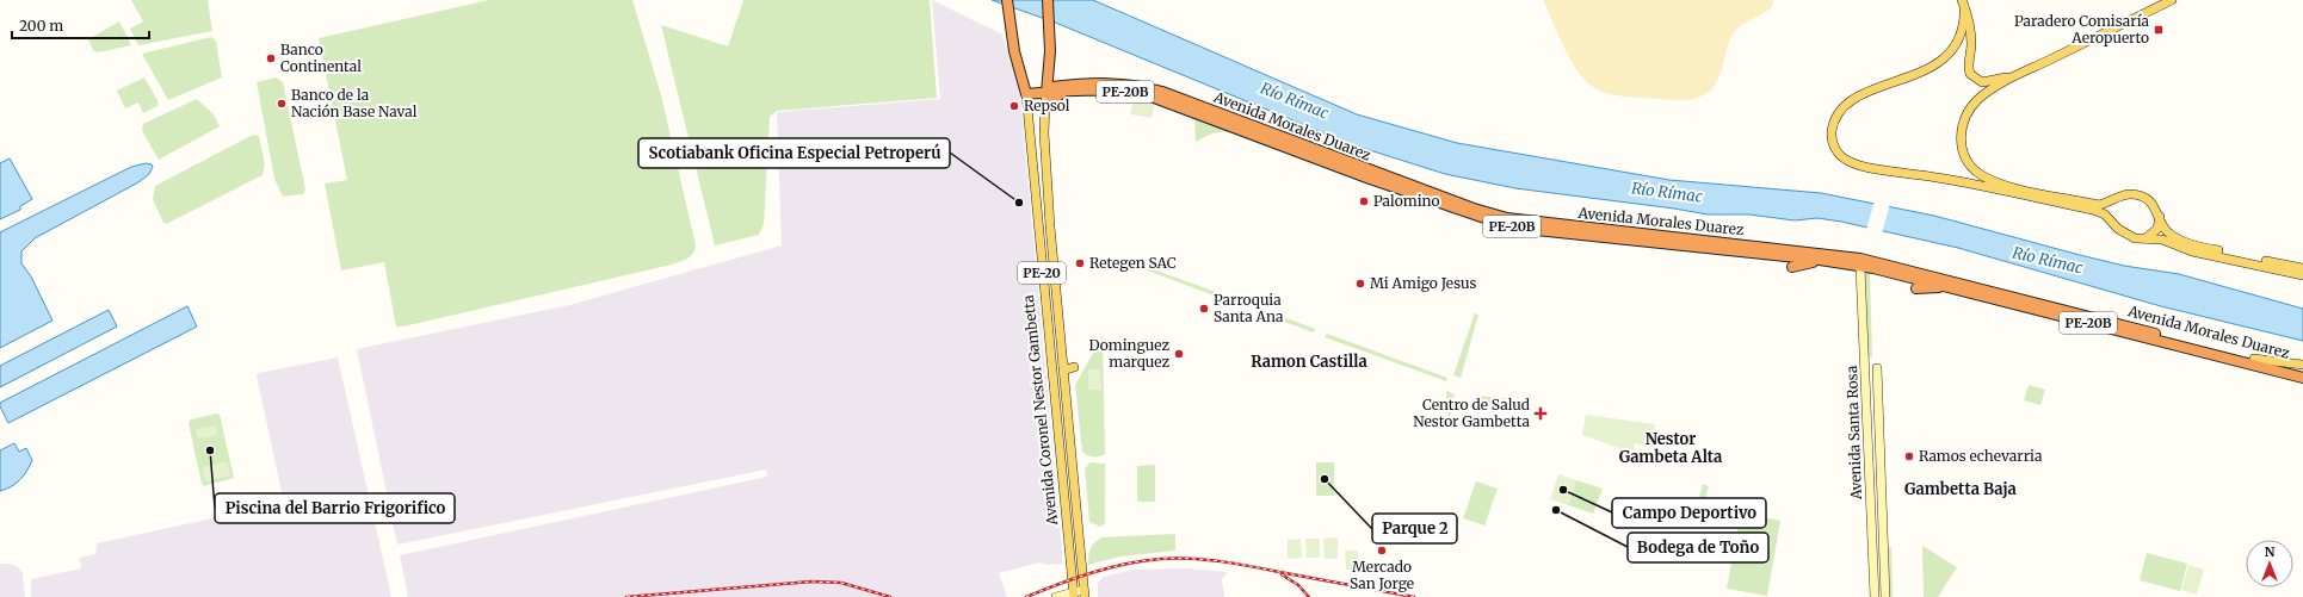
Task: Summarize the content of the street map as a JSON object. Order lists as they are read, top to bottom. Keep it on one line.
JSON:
{"streets":{"highway":["PE-20B","Avenida Morales Duarez","PE-20","Avenida Coronel Nestor Gambetta"],"main road":["Avenida Santa Rosa"]},"crossings":[["Avenida Morales Duarez","Avenida Coronel Nestor Gambetta"],["PE-20","Avenida Coronel Nestor Gambetta"]],"districts":["Ramon Castilla","Nestor Gambeta Alta","Gambetta Baja"],"water":["Río Rímac"],"places":{"transit":["Paradero Comisaría Aeropuerto"],"other":["Banco Continental","Banco de la Nación Base Naval","Repsol","Palomino","Scotiabank Oficina Especial Petroperú","Retegen SAC","Mi Amigo Jesus","Parroquia Santa Ana","Dominguez marquez","Piscina del Barrio Frigorifico","Ramos echevarria","Parque 2","Campo Deportivo","Bodega de Toño","Mercado San Jorge"],"health":["Centro de Salud Nestor Gambetta"]},"scale_bar":"200 m","north":"top"}
